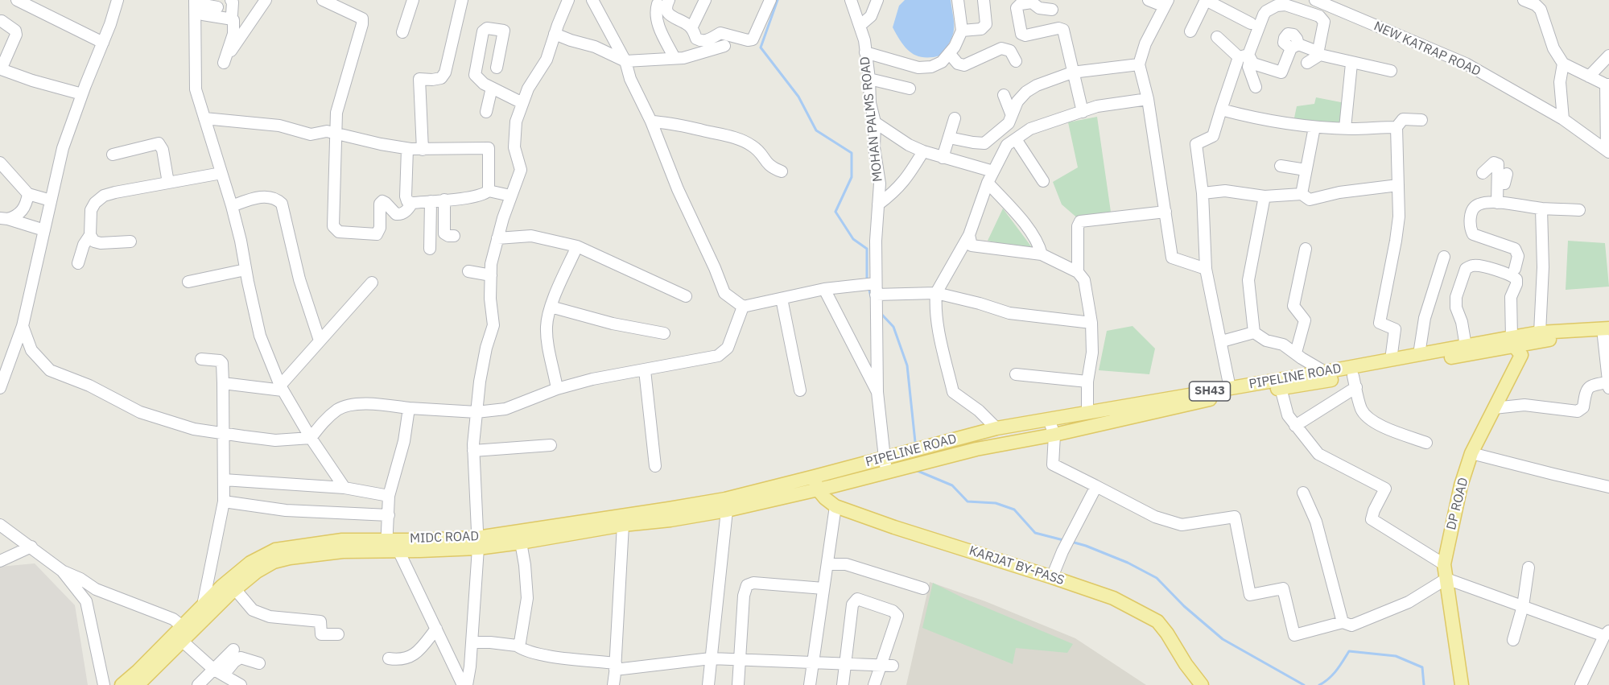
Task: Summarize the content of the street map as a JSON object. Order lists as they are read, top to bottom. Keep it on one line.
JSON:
{"streets":{"main road":["PIPELINE ROAD","SH43","DP ROAD","MIDC ROAD","KARJAT BY-PASS"],"street":["NEW KATRAP ROAD","MOHAN PALMS ROAD"]},"crossings":[["PIPELINE ROAD","DP ROAD"],["PIPELINE ROAD","MIDC ROAD"],["PIPELINE ROAD","KARJAT BY-PASS"],["MIDC ROAD","KARJAT BY-PASS"]]}
